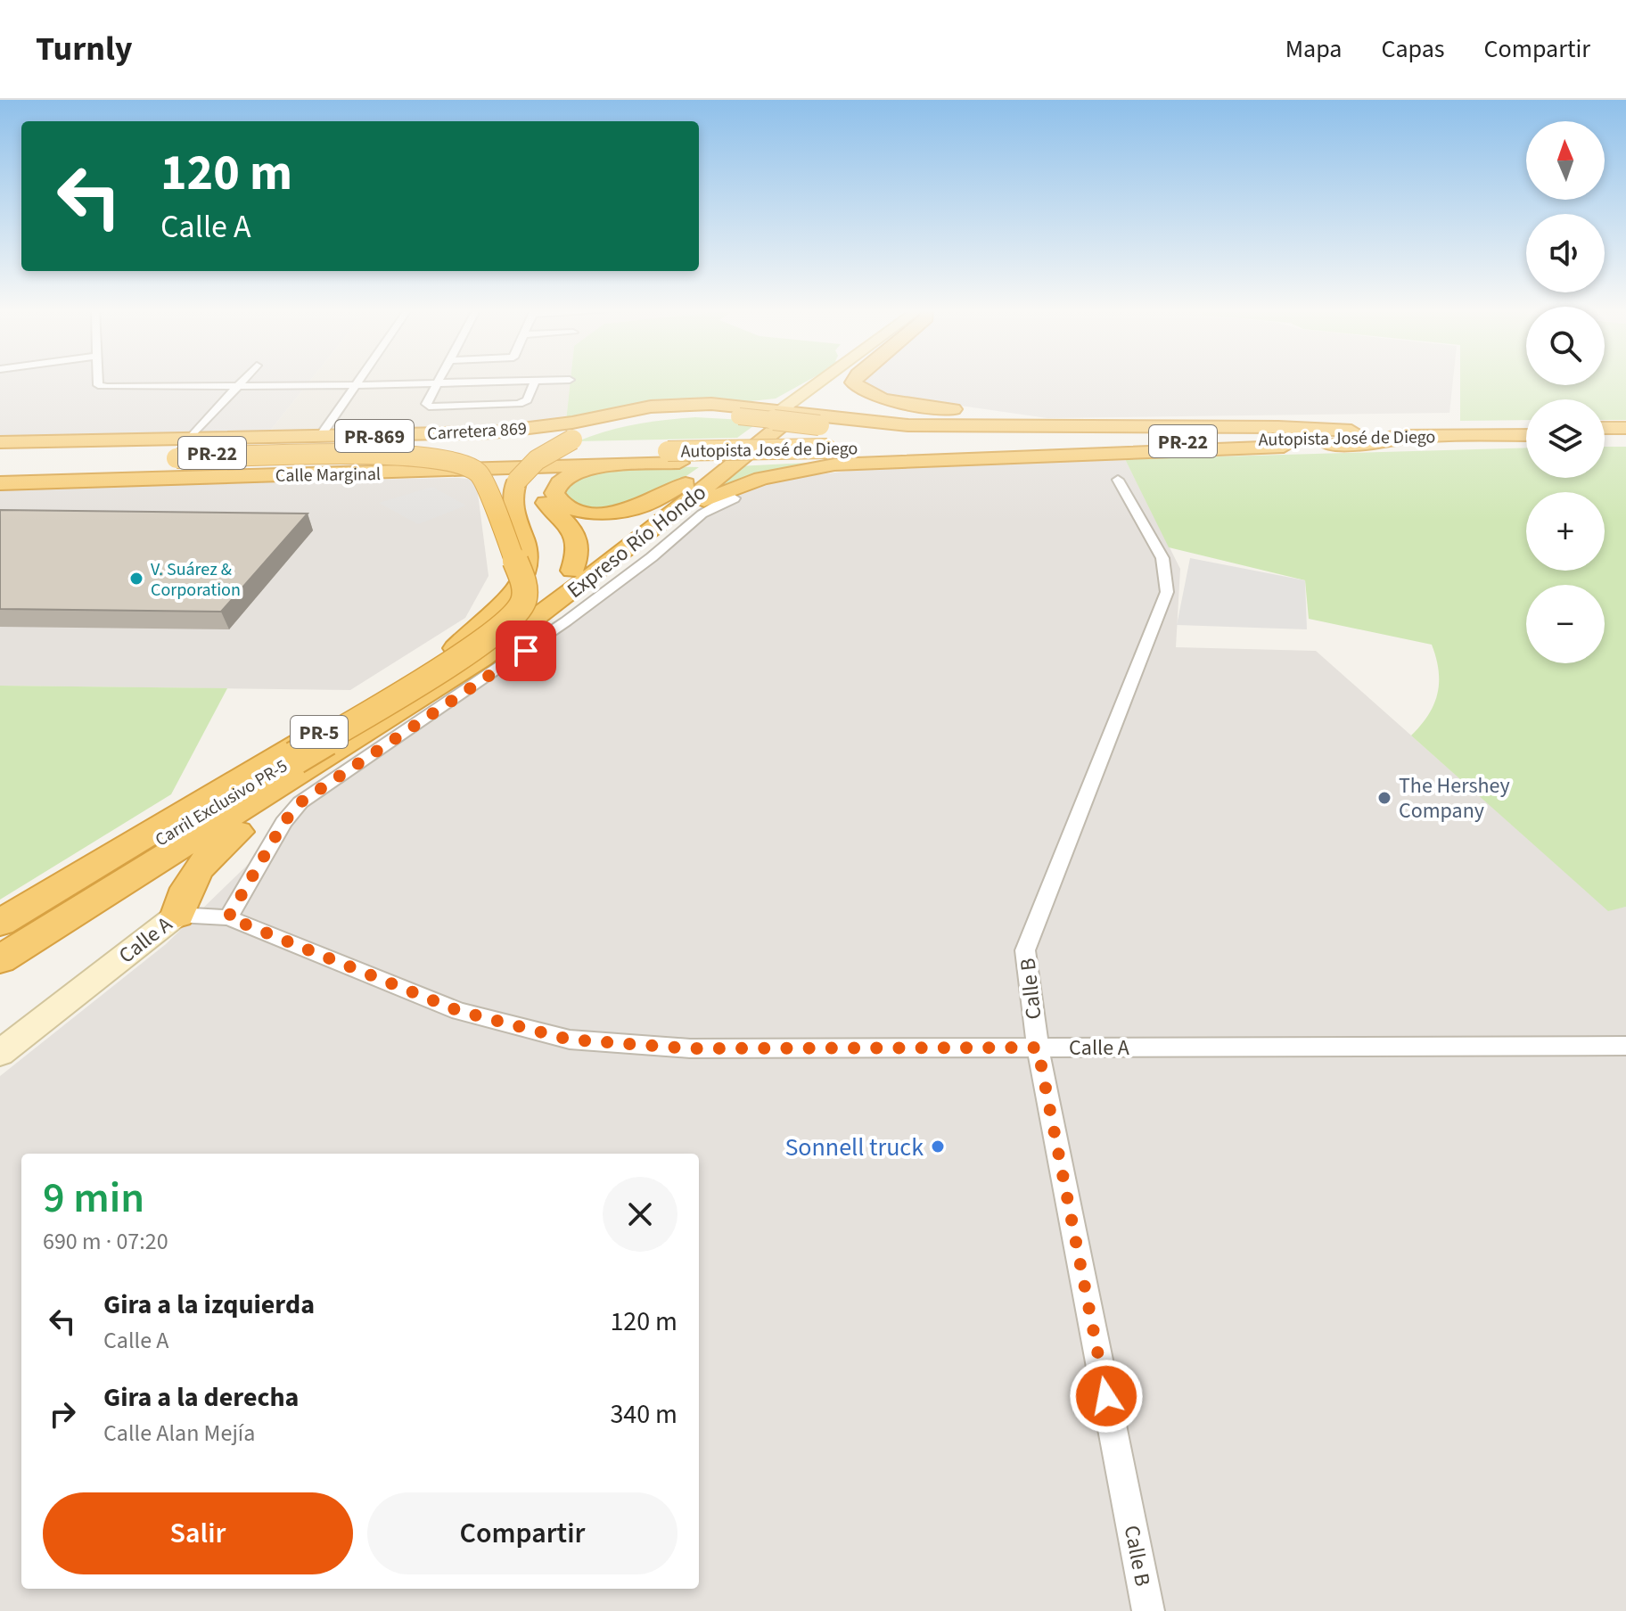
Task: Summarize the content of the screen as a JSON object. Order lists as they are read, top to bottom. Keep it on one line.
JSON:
{"streets":{"highway":["Carretera 869","PR-869","Autopista José de Diego","PR-22","Calle Marginal","Expreso Río Hondo","PR-5","Carril Exclusivo PR-5"],"street":["Calle A","Calle B"]},"crossings":[["Carretera 869","Calle Marginal"],["Carretera 869","Expreso Río Hondo"],["Carretera 869","PR-5"],["Carretera 869","Carril Exclusivo PR-5"],["Calle Marginal","Carril Exclusivo PR-5"],["Expreso Río Hondo","PR-5"],["Calle A","Calle B"]],"places":["V. Suárez & Corporation","The Hershey Company","Sonnell truck"],"north":"top","page":{"header":"Turnly","nav":["Mapa","Capas","Compartir"],"map_buttons":["+","−"],"turn":["120 m","Calle A"],"heading":["9 min","690 m · 07:20"],"list":[{"name":"Gira a la izquierda","note":"Calle A","value":"120 m"},{"name":"Gira a la derecha","note":"Calle Alan Mejía","value":"340 m"}],"buttons":["Salir","Compartir"]}}
